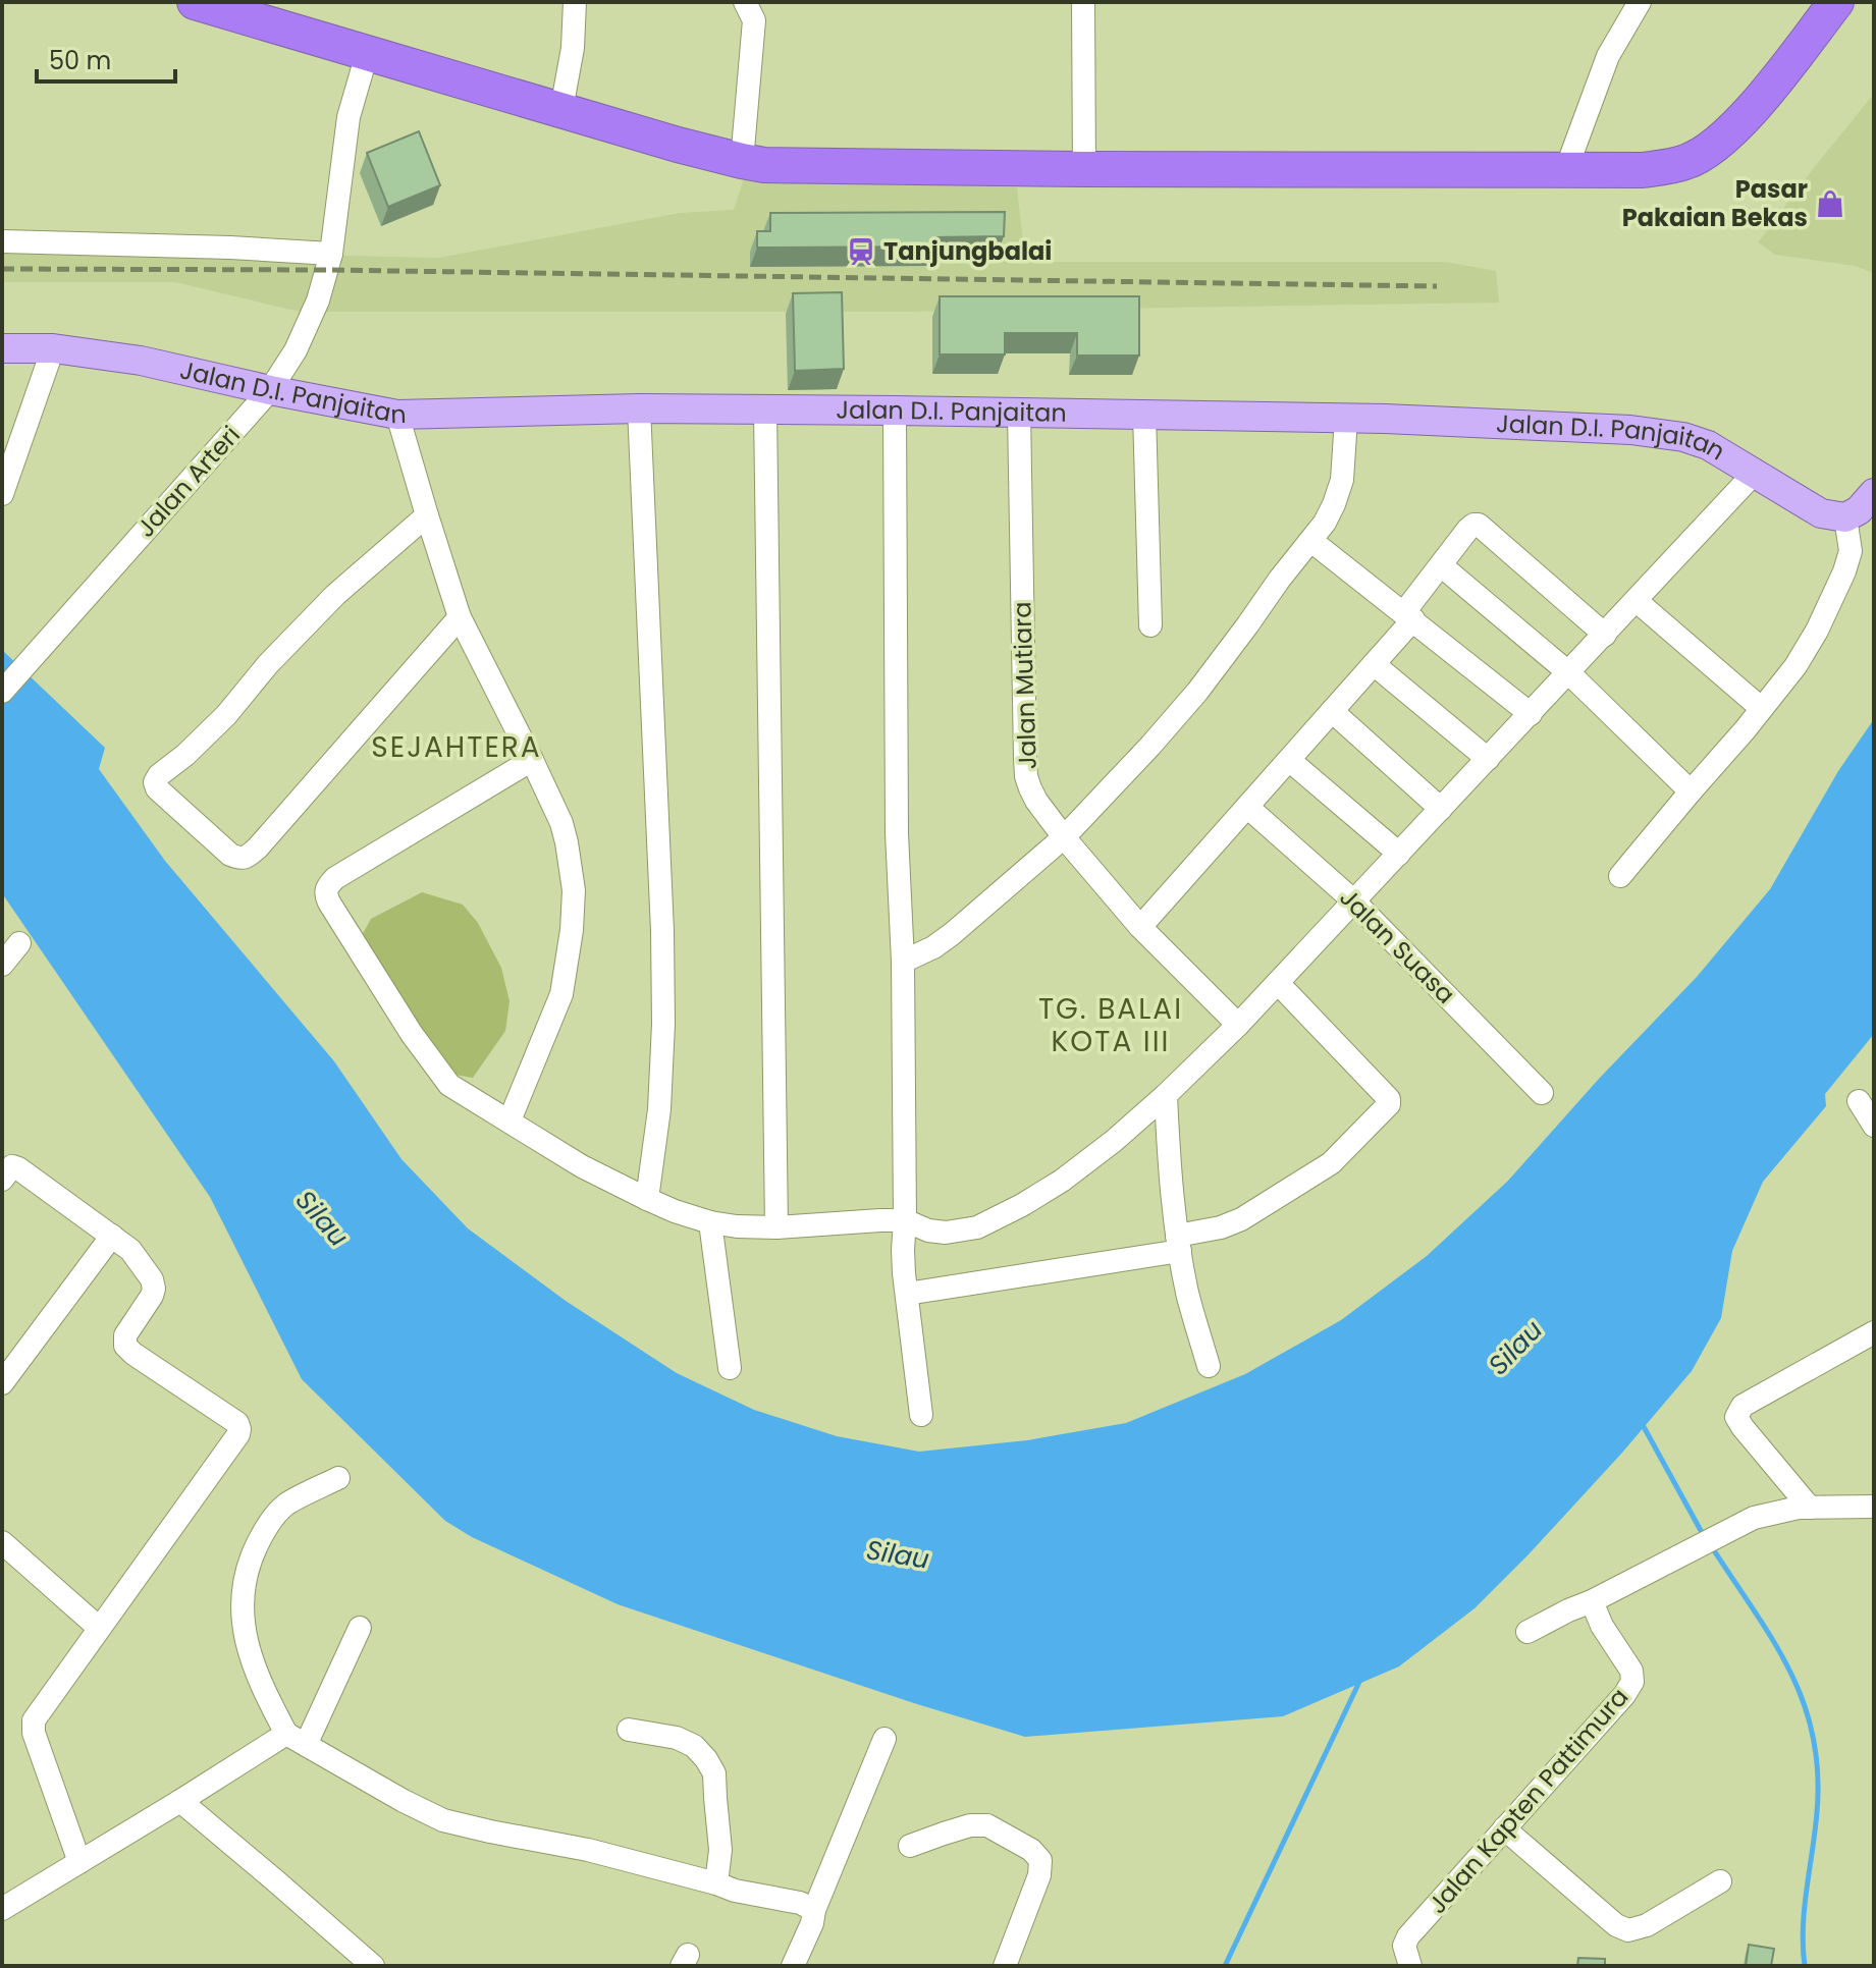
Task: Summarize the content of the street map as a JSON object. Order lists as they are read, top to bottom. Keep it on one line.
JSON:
{"streets":{"main road":["Jalan D.I. Panjaitan"],"street":["Jalan Arteri","Jalan Mutiara","Jalan Suasa","Jalan Kapten Pattimura"]},"crossings":[["Jalan D.I. Panjaitan","Jalan Arteri"],["Jalan D.I. Panjaitan","Jalan Mutiara"]],"districts":["SEJAHTERA","TG. BALAI KOTA III"],"water":["Silau"],"places":{"shop":["Pasar Pakaian Bekas"],"station":["Tanjungbalai"]},"scale_bar":"50 m"}
